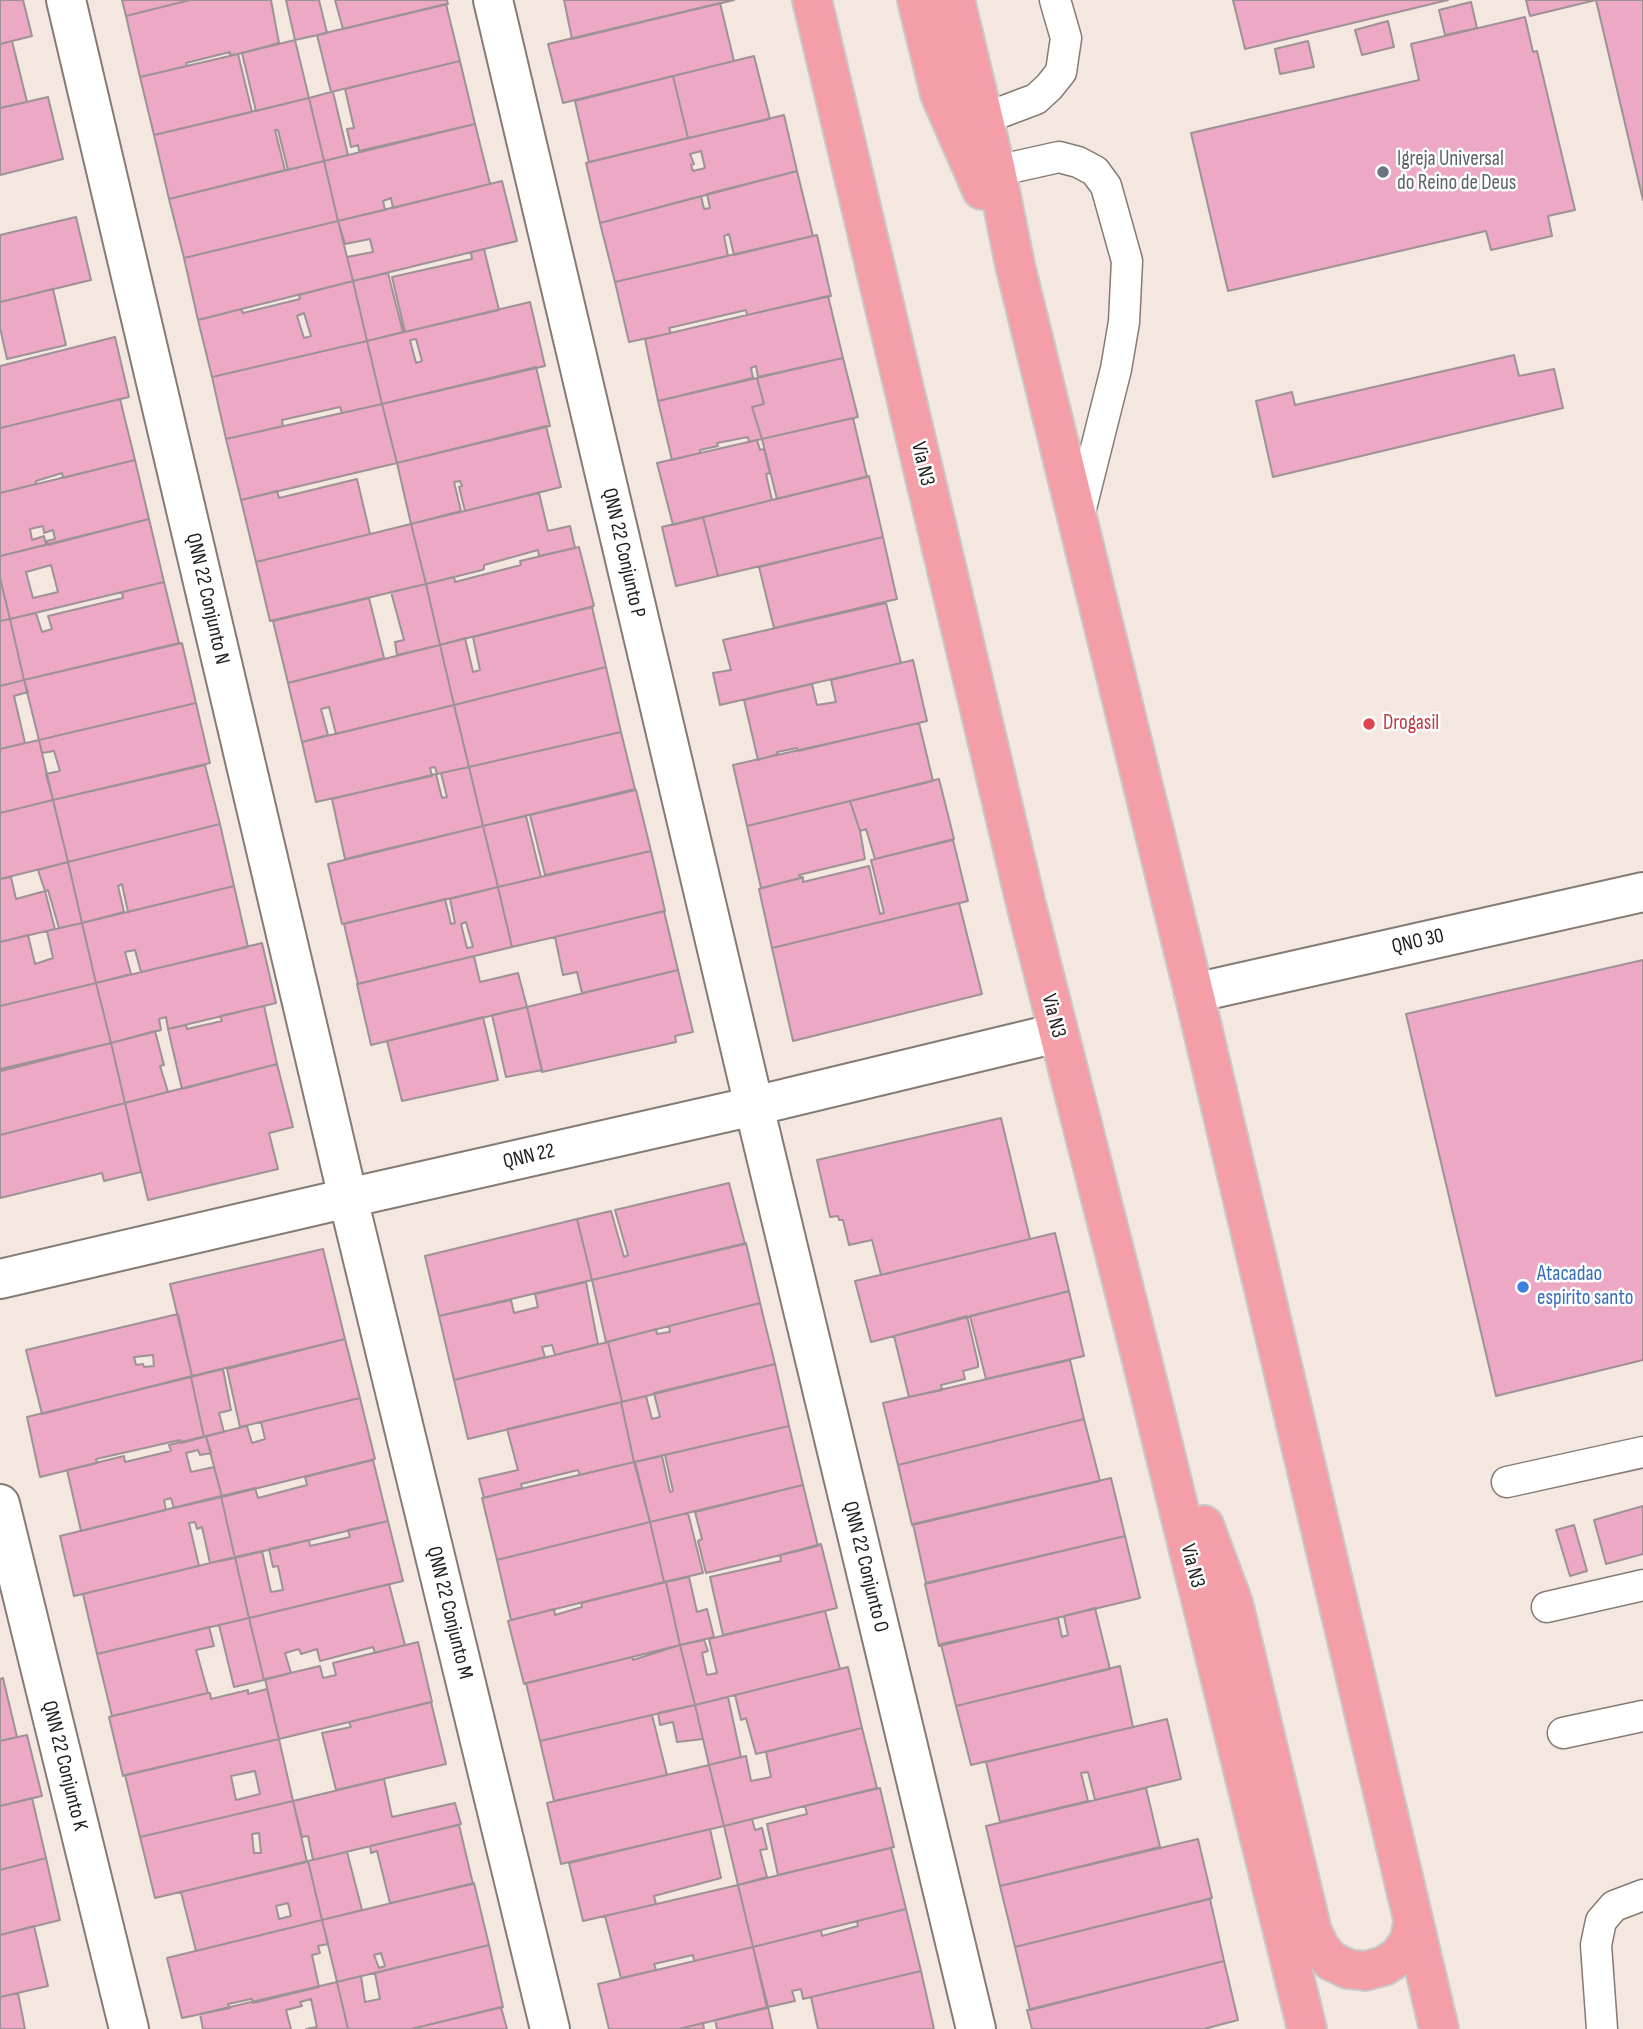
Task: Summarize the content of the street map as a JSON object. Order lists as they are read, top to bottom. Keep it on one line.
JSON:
{"streets":{"main road":["Via N3"],"street":["QNN 22 Conjunto P","QNN 22 Conjunto N","QNO 30","QNN 22","QNN 22 Conjunto O","QNN 22 Conjunto M","QNN 22 Conjunto K"]},"crossings":[["Via N3","QNN 22"],["QNN 22 Conjunto P","QNN 22"],["QNN 22 Conjunto P","QNN 22 Conjunto O"],["QNN 22 Conjunto N","QNN 22"],["QNN 22 Conjunto N","QNN 22 Conjunto M"],["QNN 22","QNN 22 Conjunto O"],["QNN 22","QNN 22 Conjunto M"]],"places":["Igreja Universal do Reino de Deus","Drogasil","Atacadao espirito santo"]}
